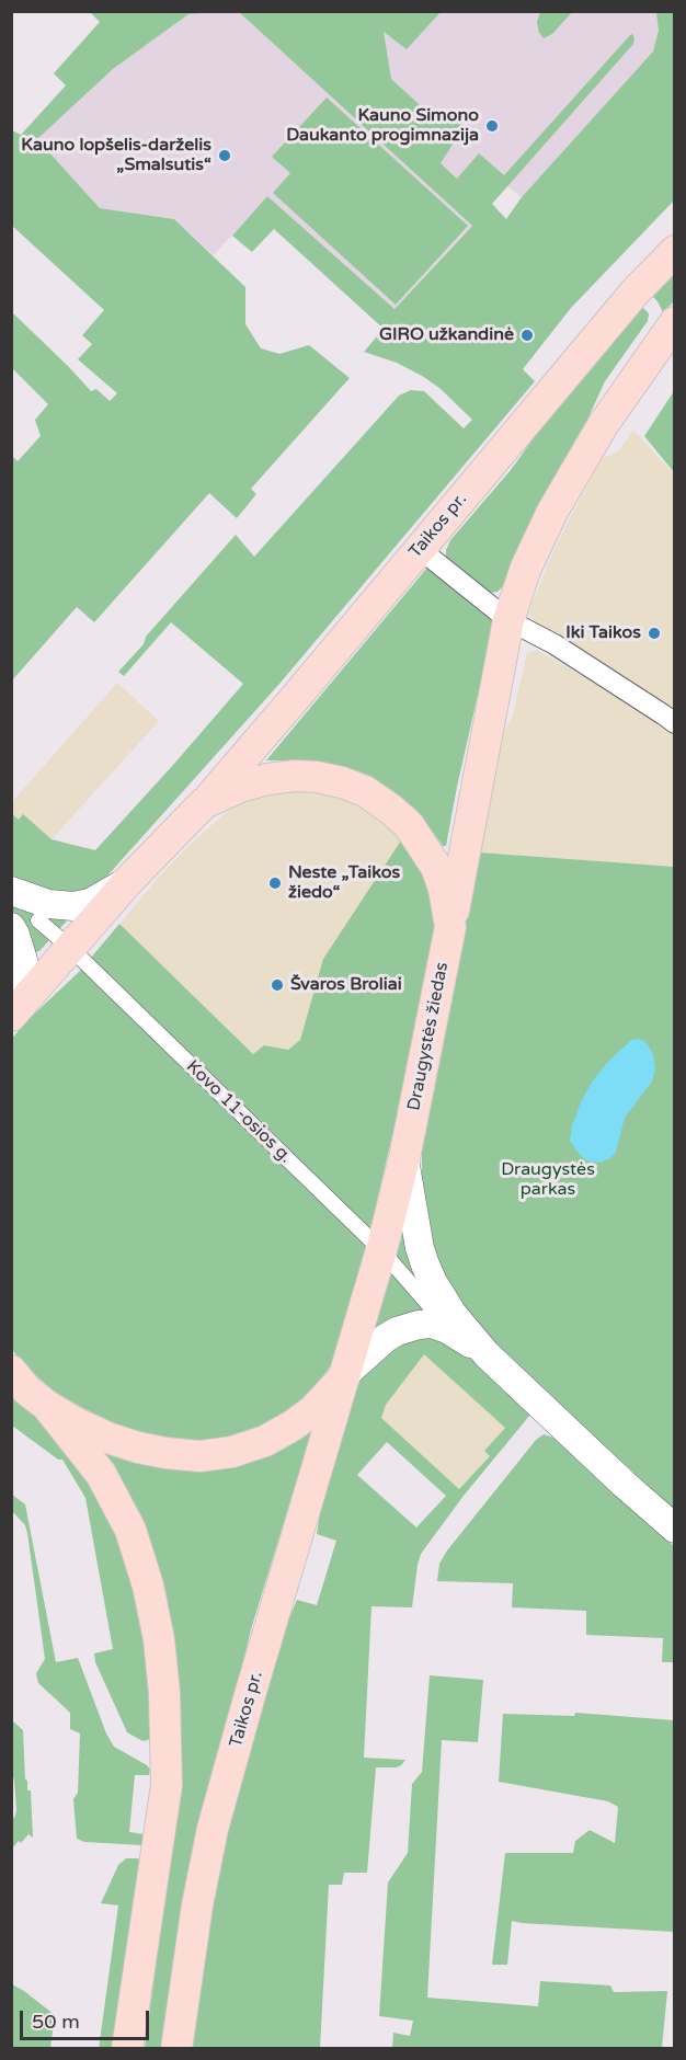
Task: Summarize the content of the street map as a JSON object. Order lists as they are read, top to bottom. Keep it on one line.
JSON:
{"streets":{"main road":["Taikos pr.","Draugystės žiedas","Kovo 11-osios g."]},"crossings":[["Taikos pr.","Draugystės žiedas"],["Draugystės žiedas","Kovo 11-osios g."]],"parks":["Draugystės parkas"],"places":["Kauno Simono Daukanto progimnazija","Kauno lopšelis-darželis „Smalsutis“","GIRO užkandinė","Iki Taikos","Neste „Taikos žiedo“","Švaros Broliai"],"scale_bar":"50 m"}
